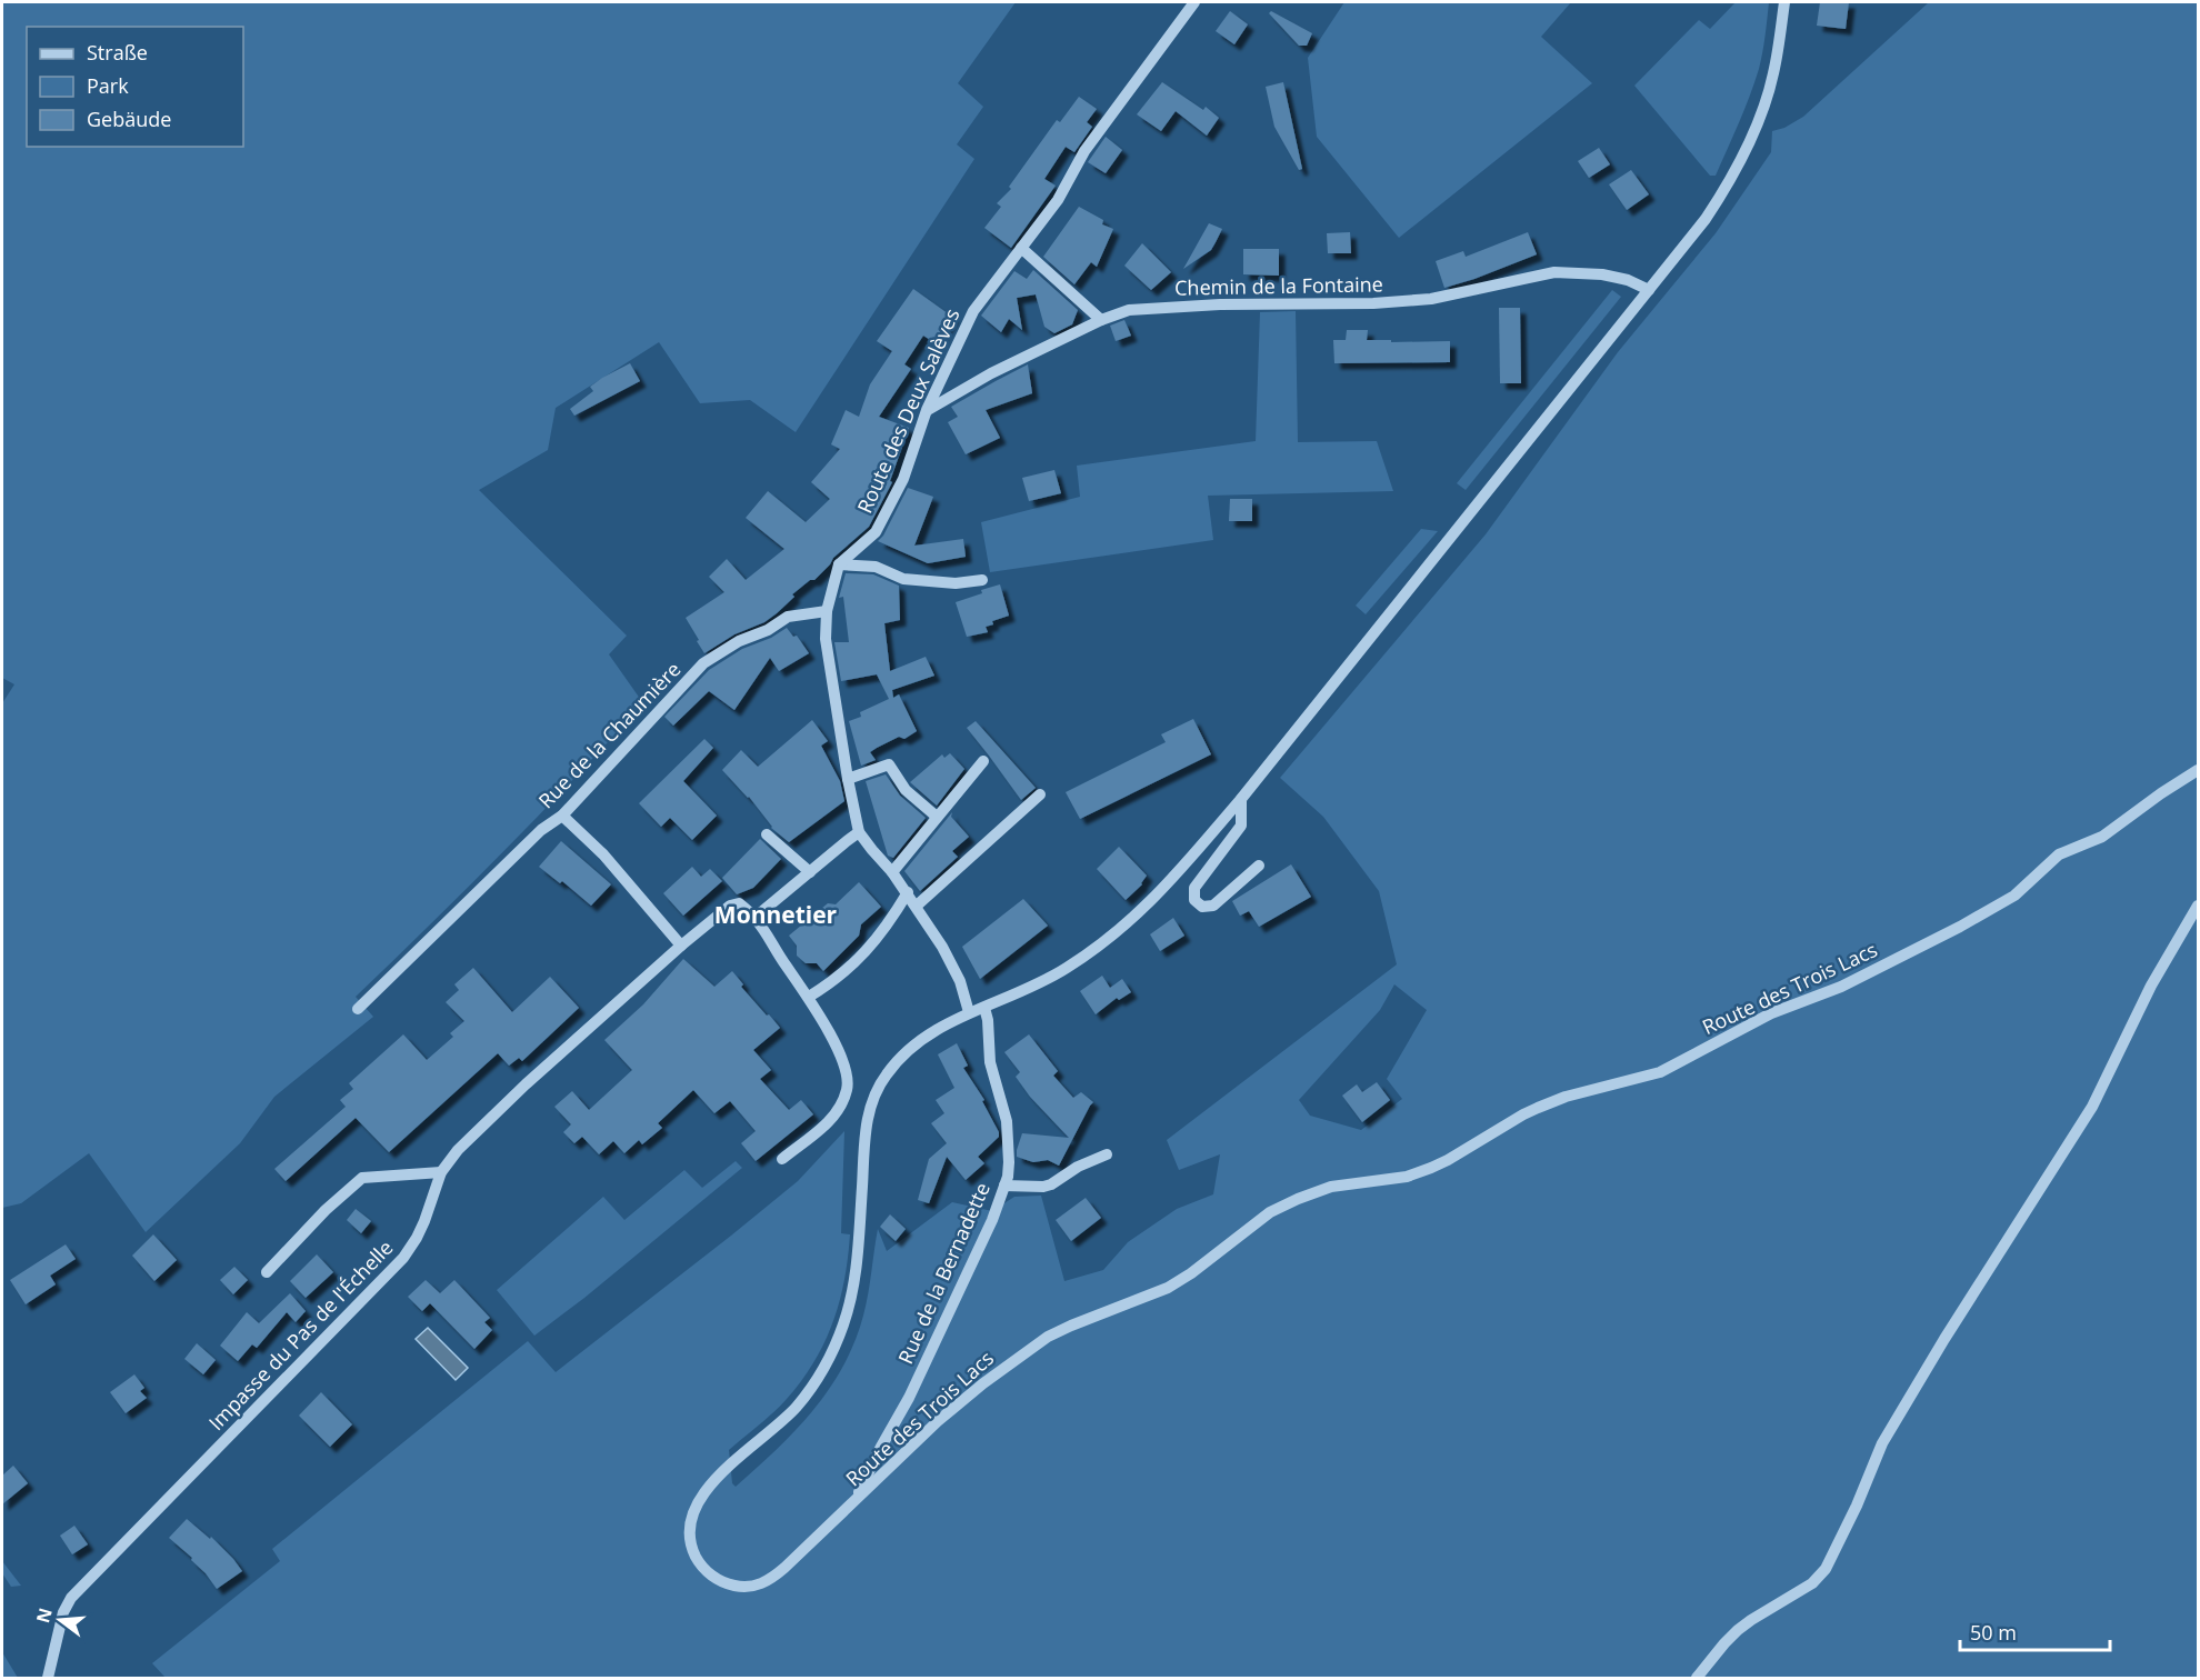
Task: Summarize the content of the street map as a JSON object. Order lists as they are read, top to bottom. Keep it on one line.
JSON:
{"streets":{"street":["Chemin de la Fontaine","Route des Deux Salèves","Rue de la Chaumière","Route des Trois Lacs","Rue de la Bernadette","Impasse du Pas de l'Échelle"]},"crossings":[["Chemin de la Fontaine","Route des Deux Salèves"],["Chemin de la Fontaine","Route des Trois Lacs"],["Route des Trois Lacs","Rue de la Bernadette"]],"districts":["Monnetier"],"legend":["Straße","Park","Gebäude"],"scale_bar":"50 m","north":"left"}
